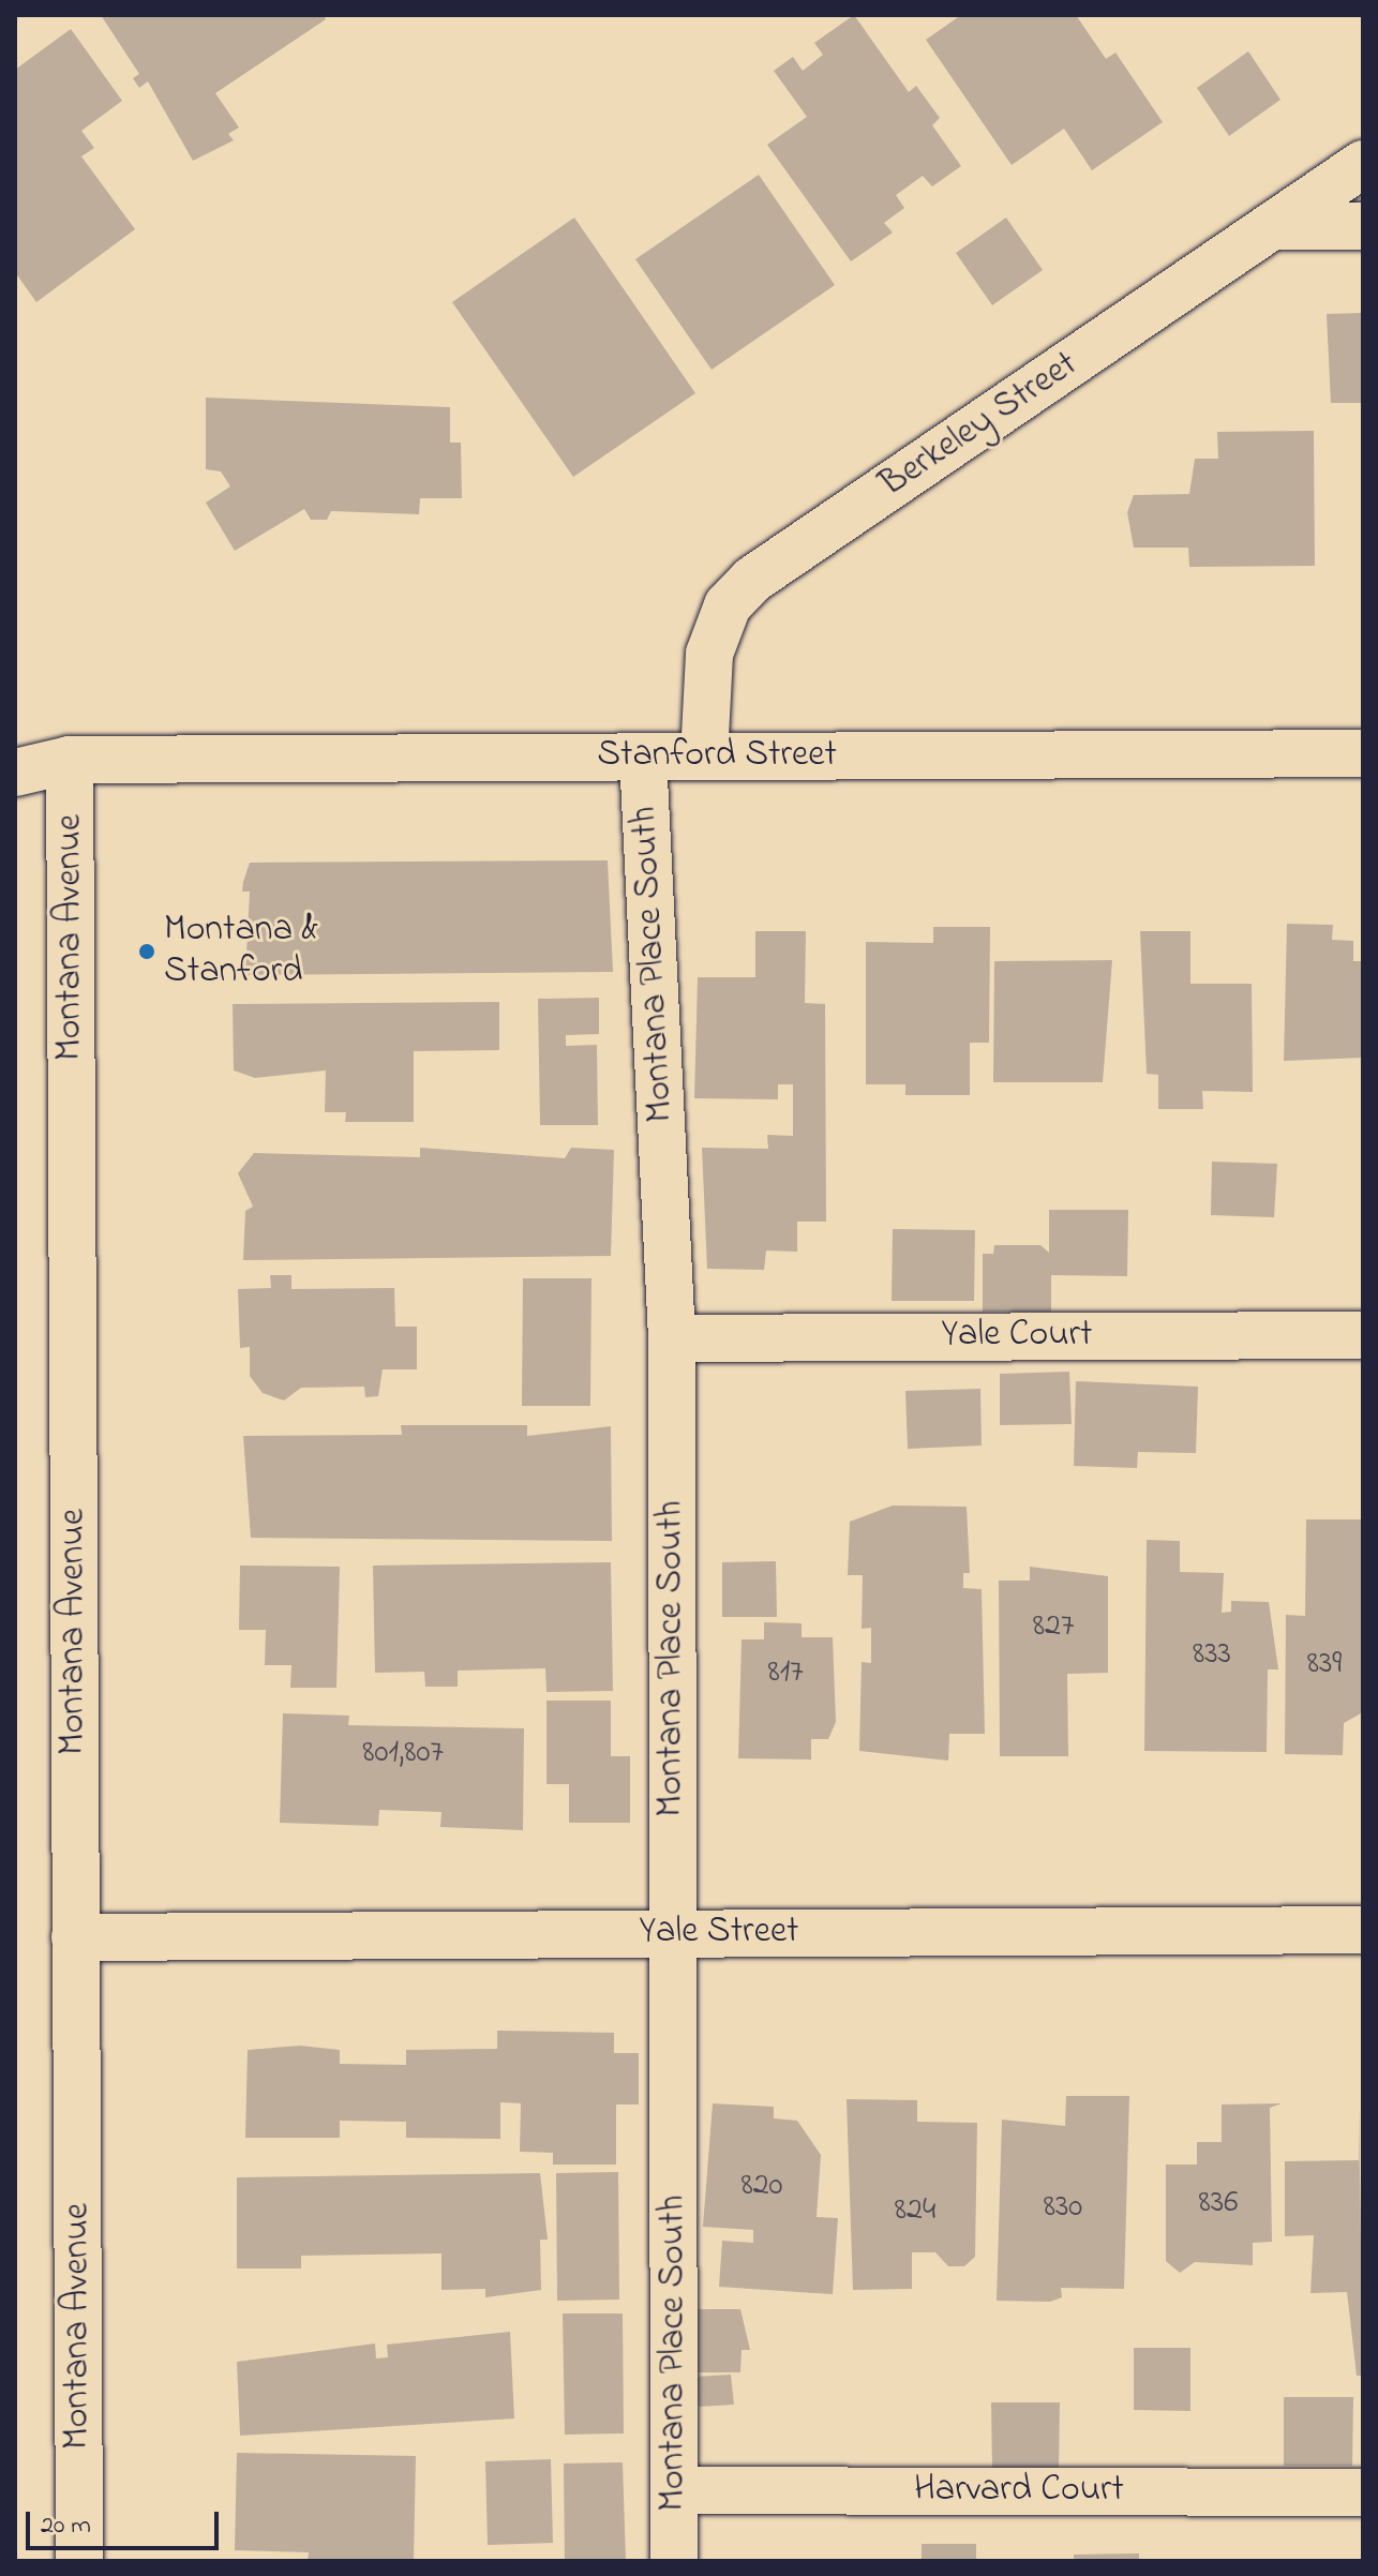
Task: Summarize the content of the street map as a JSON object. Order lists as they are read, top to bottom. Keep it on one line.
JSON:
{"streets":{"street":["Berkeley Street","Stanford Street","Montana Avenue","Montana Place South","Yale Court","Yale Street","Harvard Court"]},"crossings":[["Berkeley Street","Stanford Street"],["Stanford Street","Montana Avenue"],["Stanford Street","Montana Place South"],["Montana Avenue","Yale Street"],["Montana Place South","Yale Court"],["Montana Place South","Yale Street"],["Montana Place South","Harvard Court"]],"places":["Montana & Stanford"],"house_numbers":["827","833","839","817","801,807","820","836","830","824"],"scale_bar":"20 m"}
